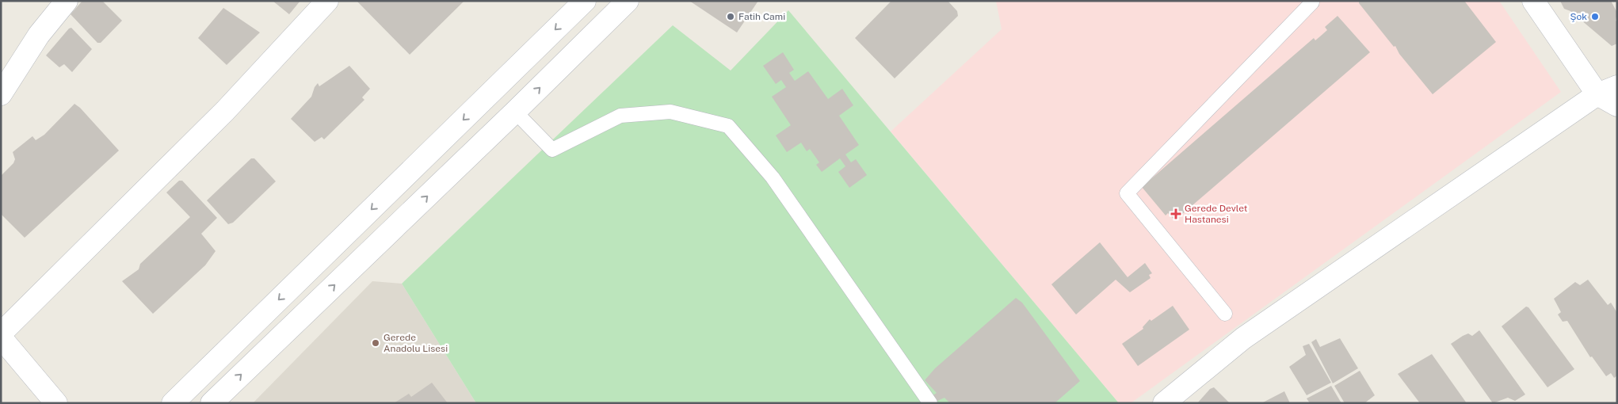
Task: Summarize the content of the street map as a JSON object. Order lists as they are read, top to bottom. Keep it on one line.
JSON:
{"places":{"other":["Fatih Cami","Şok","Gerede Anadolu Lisesi"],"health":["Gerede Devlet Hastanesi"]}}
